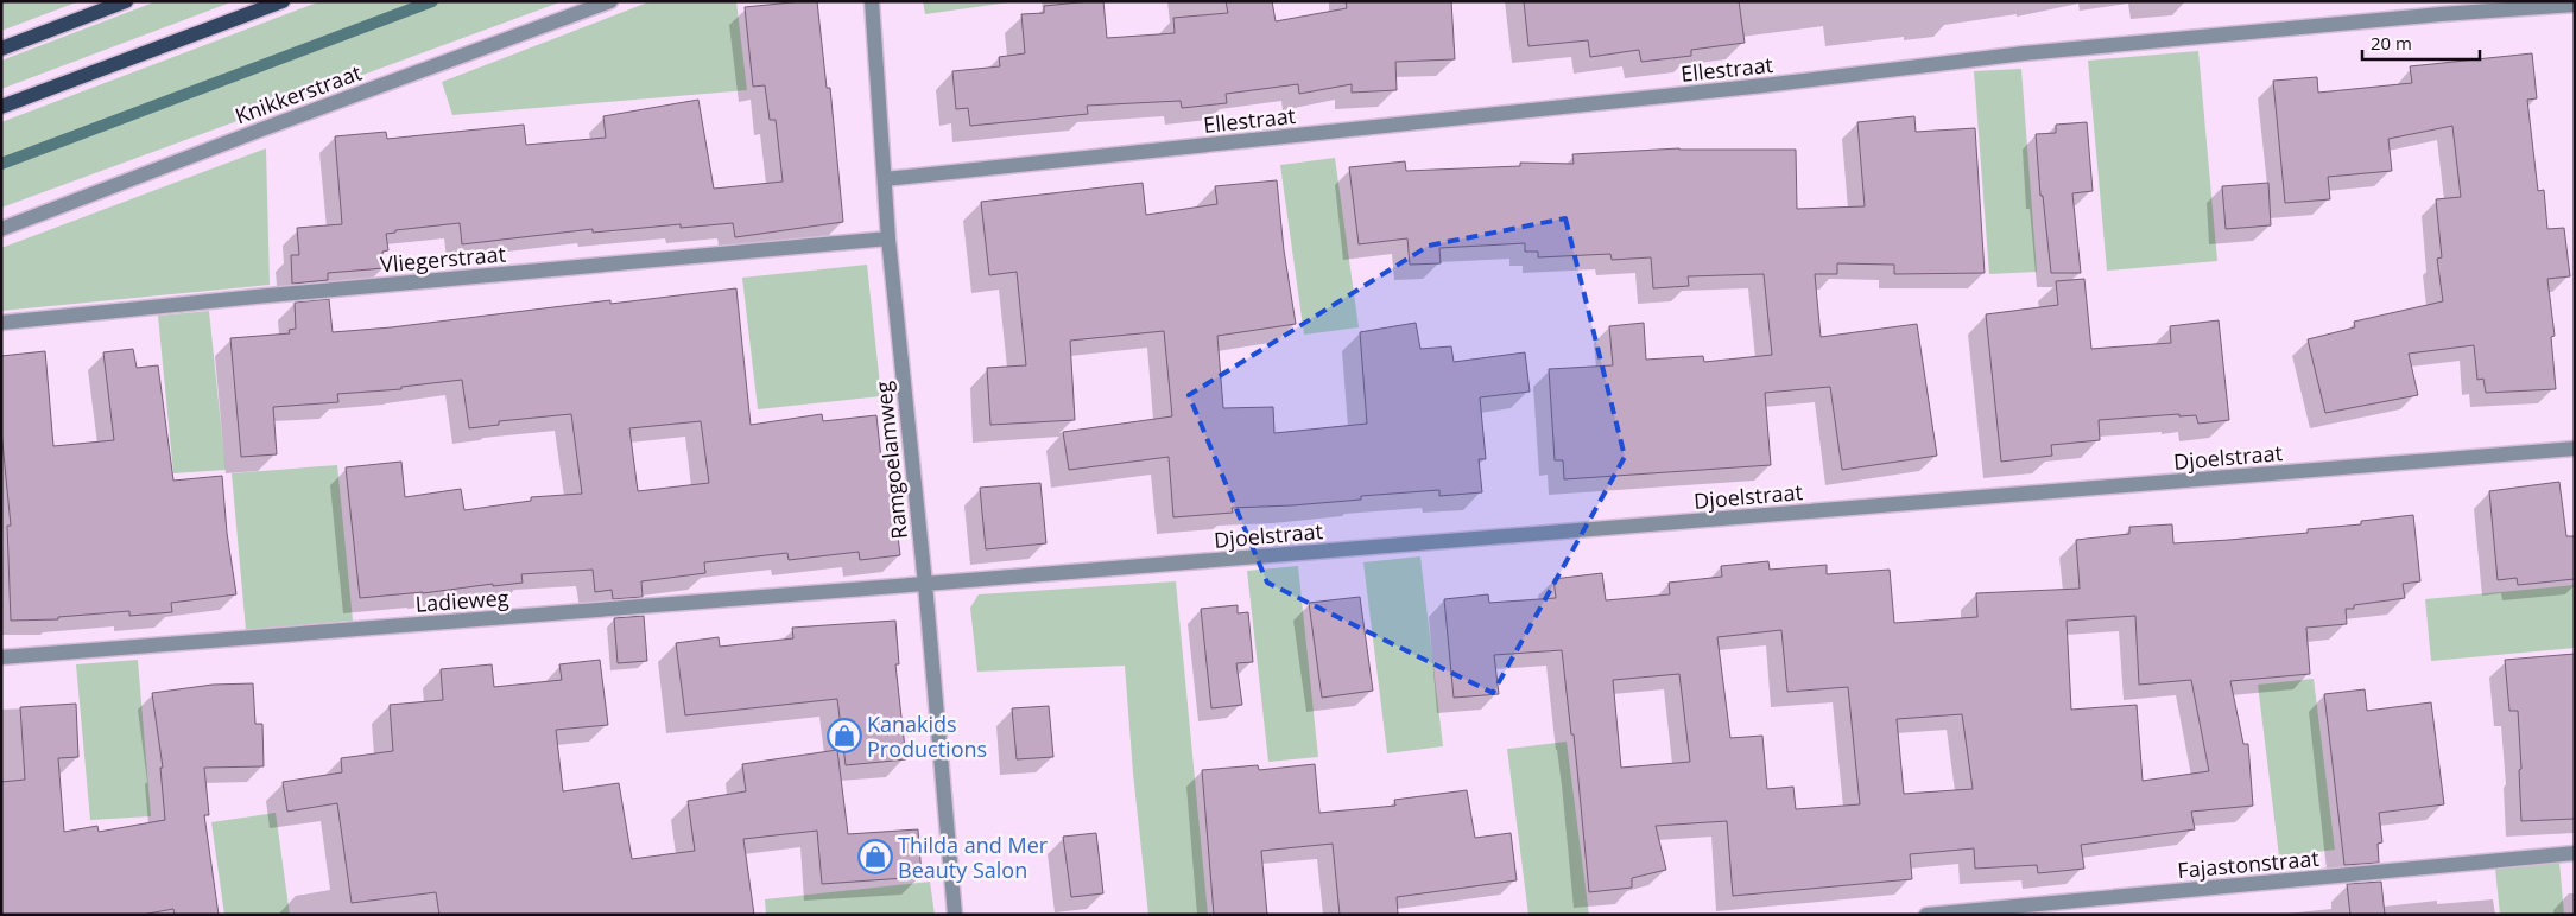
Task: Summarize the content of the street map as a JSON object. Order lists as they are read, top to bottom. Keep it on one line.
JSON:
{"streets":{"street":["Ellestraat","Knikkerstraat","Vliegerstraat","Djoelstraat","Ramgoelamweg","Ladieweg","Fajastonstraat"]},"crossings":[["Ellestraat","Ramgoelamweg"],["Vliegerstraat","Ramgoelamweg"],["Djoelstraat","Ramgoelamweg"],["Djoelstraat","Ladieweg"],["Ramgoelamweg","Ladieweg"]],"places":{"shop":["Kanakids Productions","Thilda and Mer Beauty Salon"]},"scale_bar":"20 m"}
